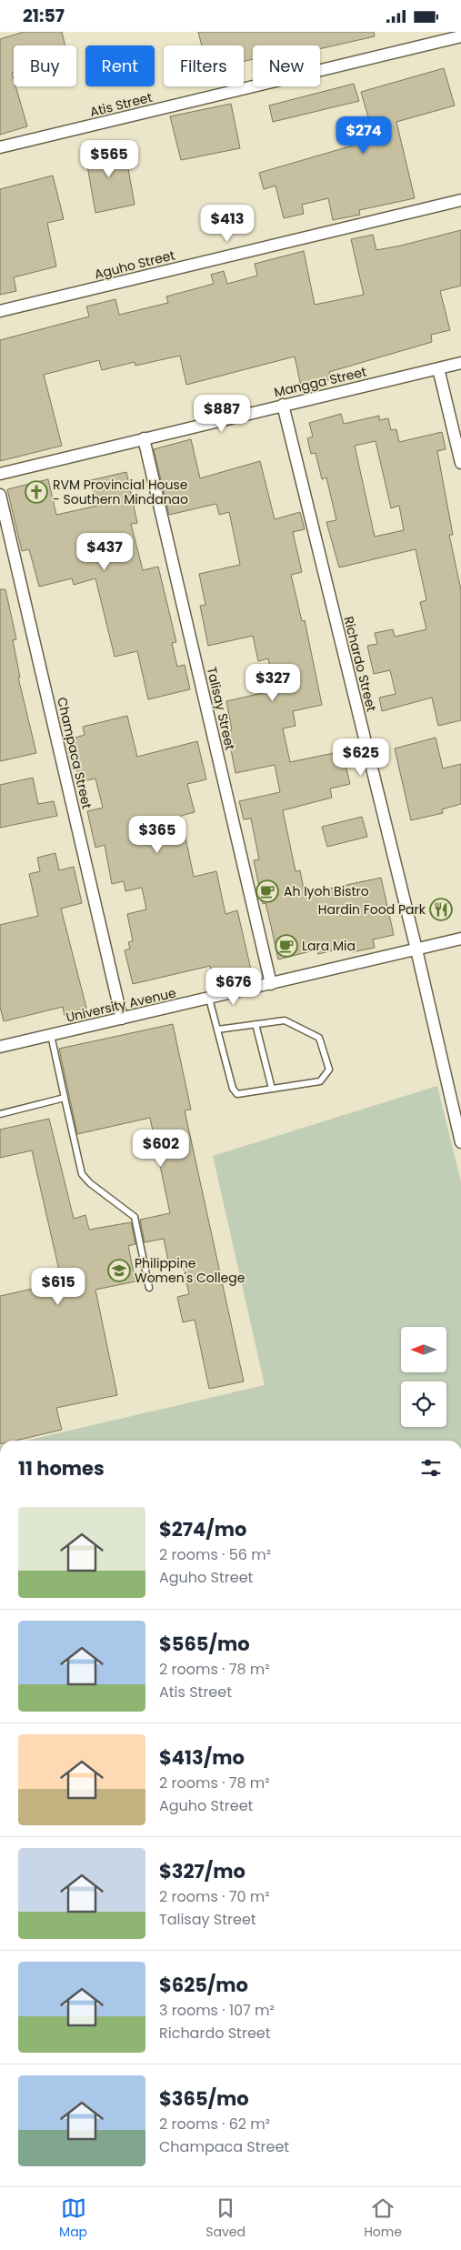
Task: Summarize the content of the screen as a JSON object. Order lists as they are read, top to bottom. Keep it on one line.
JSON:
{"streets":{"street":["Atis Street","Aguho Street","Mangga Street","Richardo Street","Talisay Street","Champaca Street","University Avenue"]},"crossings":[["Mangga Street","Richardo Street"],["Mangga Street","Talisay Street"],["Richardo Street","University Avenue"],["Talisay Street","University Avenue"],["Champaca Street","University Avenue"]],"places":{"church":["RVM Provincial House - Southern Mindanao"],"cafe":["Ah Iyoh Bistro","Lara Mia"],"restaurant":["Hardin Food Park"],"school or university":["Philippine Women's College"]},"north":"left","page":{"status":"21:57","chip":["Buy","Rent","Filters","New"],"price":["$274","$565","$413","$887","$437","$327","$625","$365","$676","$602","$615"],"heading":"11 homes","list":[{"name":"$274/mo","note":"2 rooms · 56 m² · Aguho Street"},{"name":"$565/mo","note":"2 rooms · 78 m² · Atis Street"},{"name":"$413/mo","note":"2 rooms · 78 m² · Aguho Street"},{"name":"$327/mo","note":"2 rooms · 70 m² · Talisay Street"},{"name":"$625/mo","note":"3 rooms · 107 m² · Richardo Street"},{"name":"$365/mo","note":"2 rooms · 62 m² · Champaca Street"}],"tabs":["Map","Saved","Home"]}}
